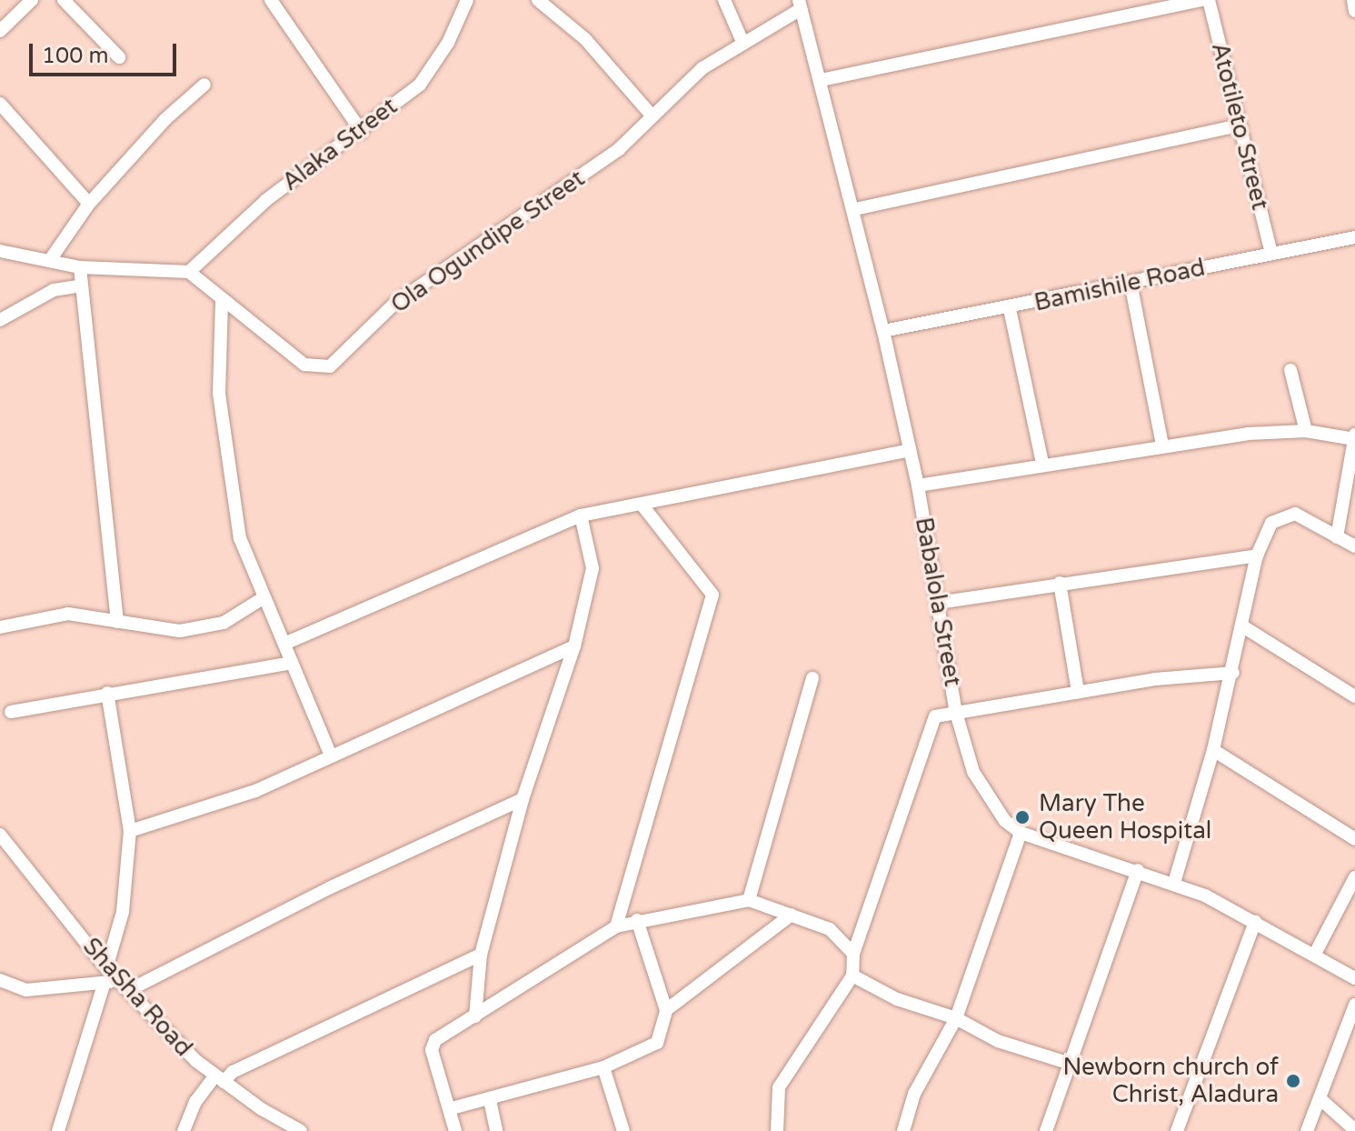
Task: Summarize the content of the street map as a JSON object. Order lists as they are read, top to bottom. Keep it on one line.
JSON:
{"streets":{"street":["Atotileto Street","Alaka Street","Ola Ogundipe Street","Bamishile Road","Babalola Street","ShaSha Road"]},"crossings":[["Atotileto Street","Bamishile Road"],["Alaka Street","Ola Ogundipe Street"],["Ola Ogundipe Street","Babalola Street"],["Bamishile Road","Babalola Street"]],"places":["Mary The Queen Hospital","Newborn church of Christ, Aladura"],"scale_bar":"100 m"}
